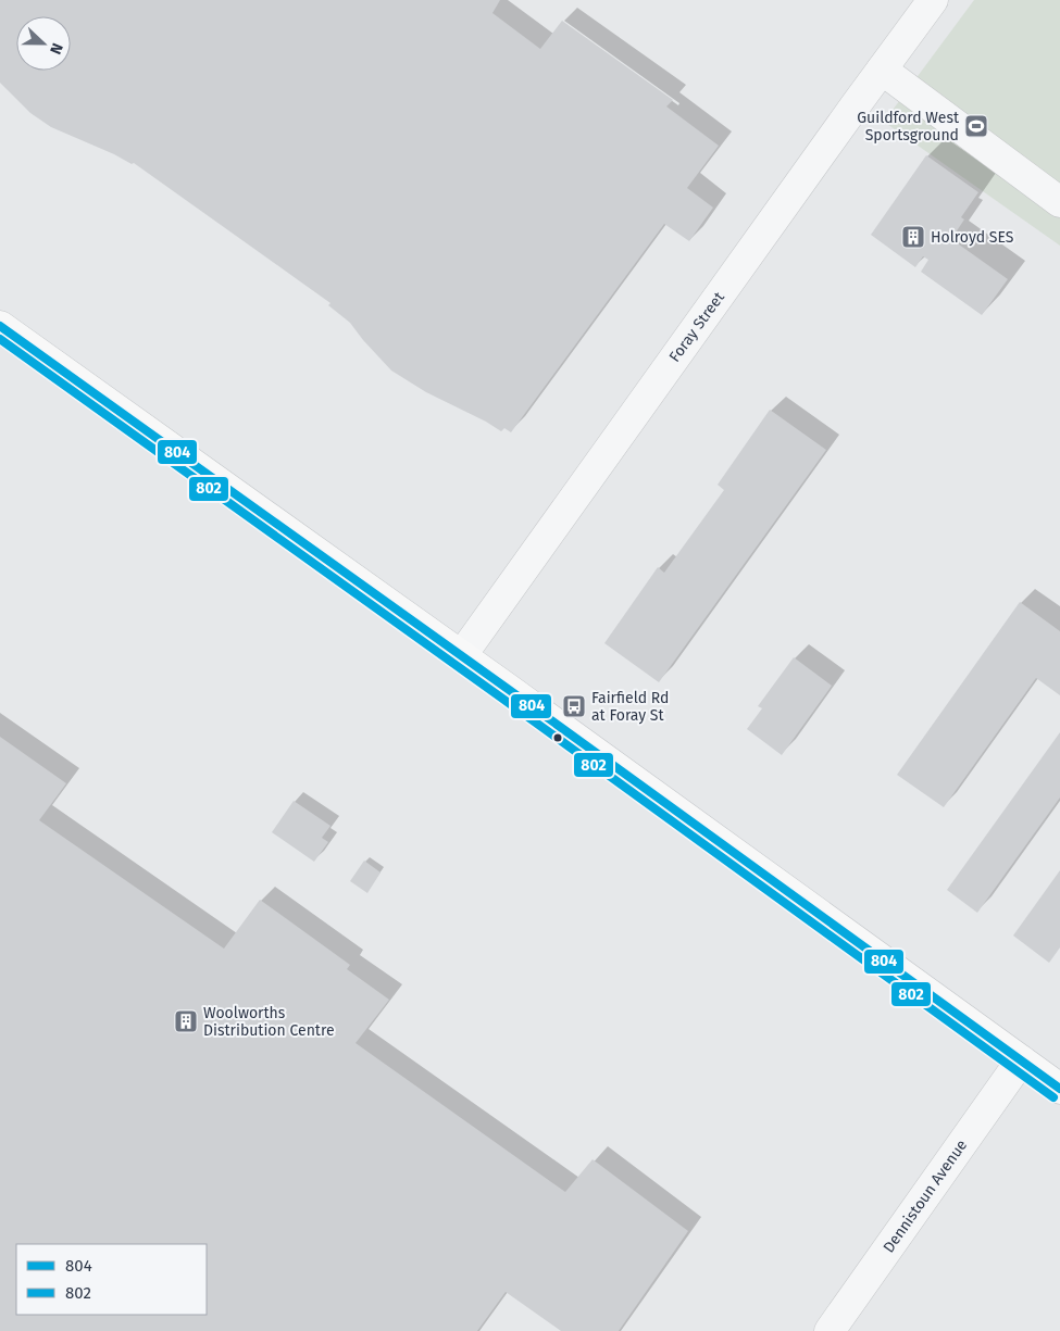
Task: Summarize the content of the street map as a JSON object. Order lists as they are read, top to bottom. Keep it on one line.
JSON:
{"streets":{"street":["Foray Street","Dennistoun Avenue"]},"places":{"sports":["Guildford West Sportsground"],"building":["Holroyd SES","Woolworths Distribution Centre"],"bus stop":["Fairfield Rd at Foray St"]},"lines":["transit line 804","transit line 802"],"legend":["804","802"],"north":"right"}
